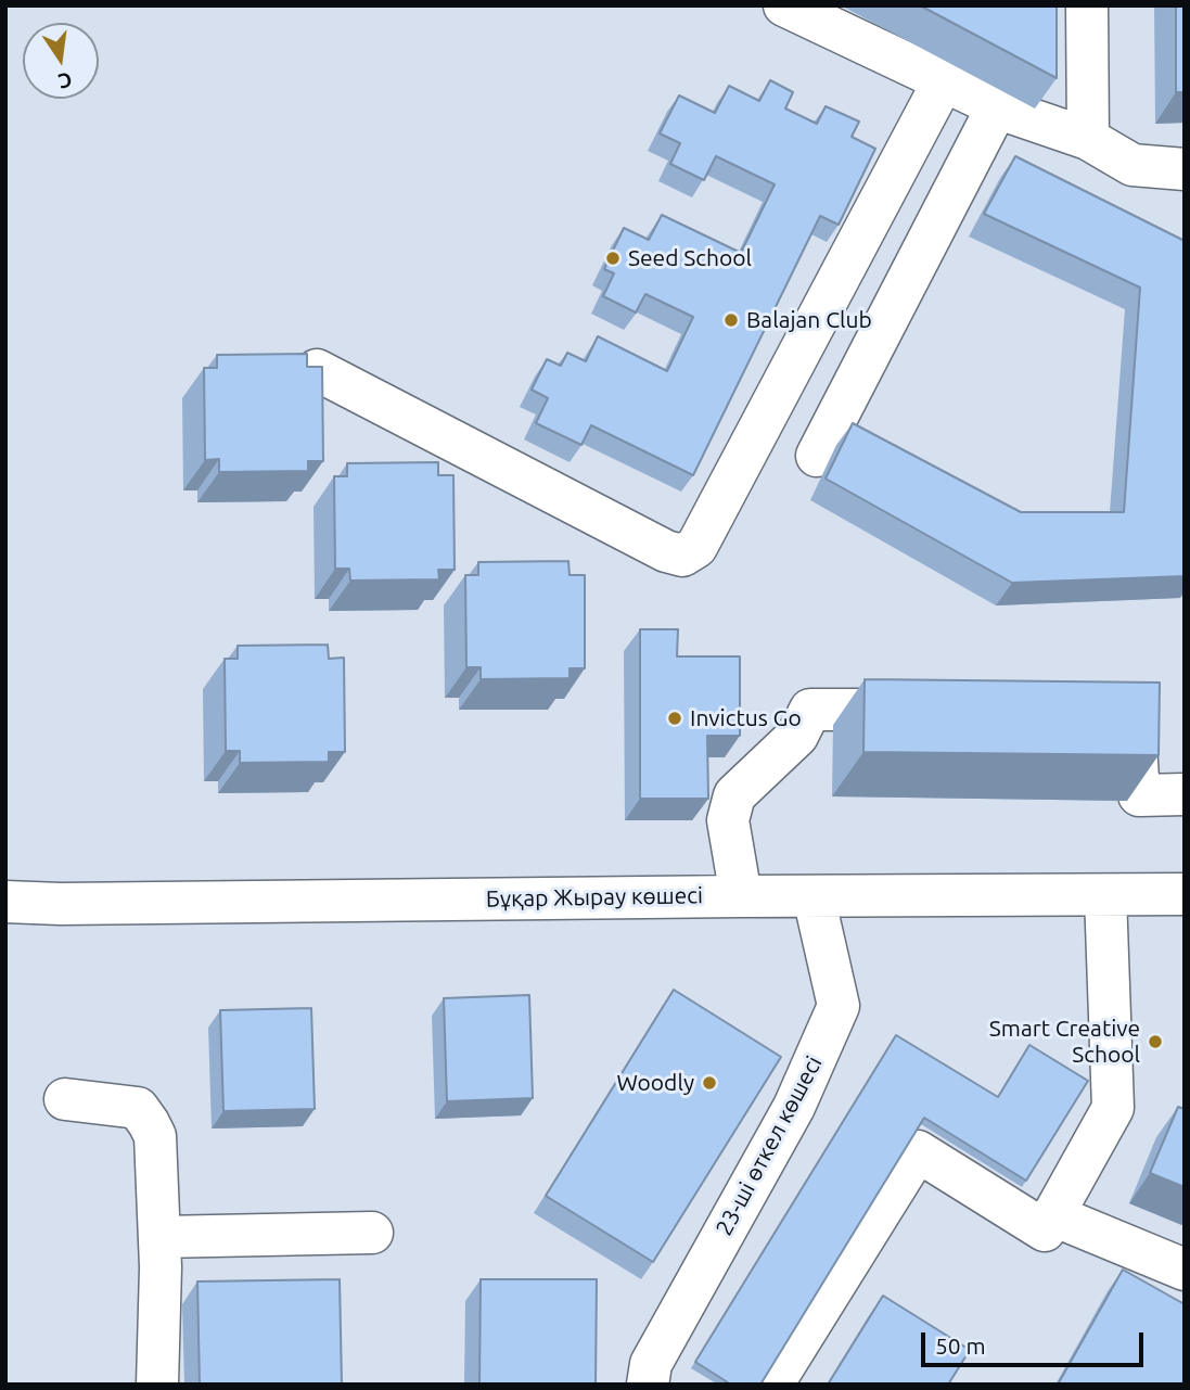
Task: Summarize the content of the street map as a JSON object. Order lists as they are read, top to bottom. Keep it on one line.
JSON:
{"streets":{"street":["Бұқар Жырау көшесі","23-ші өткел көшесі"]},"crossings":[["Бұқар Жырау көшесі","23-ші өткел көшесі"]],"places":["Seed School","Balajan Club","Invictus Go","Smart Creative School","Woodly"],"scale_bar":"50 m","north":"bottom"}
